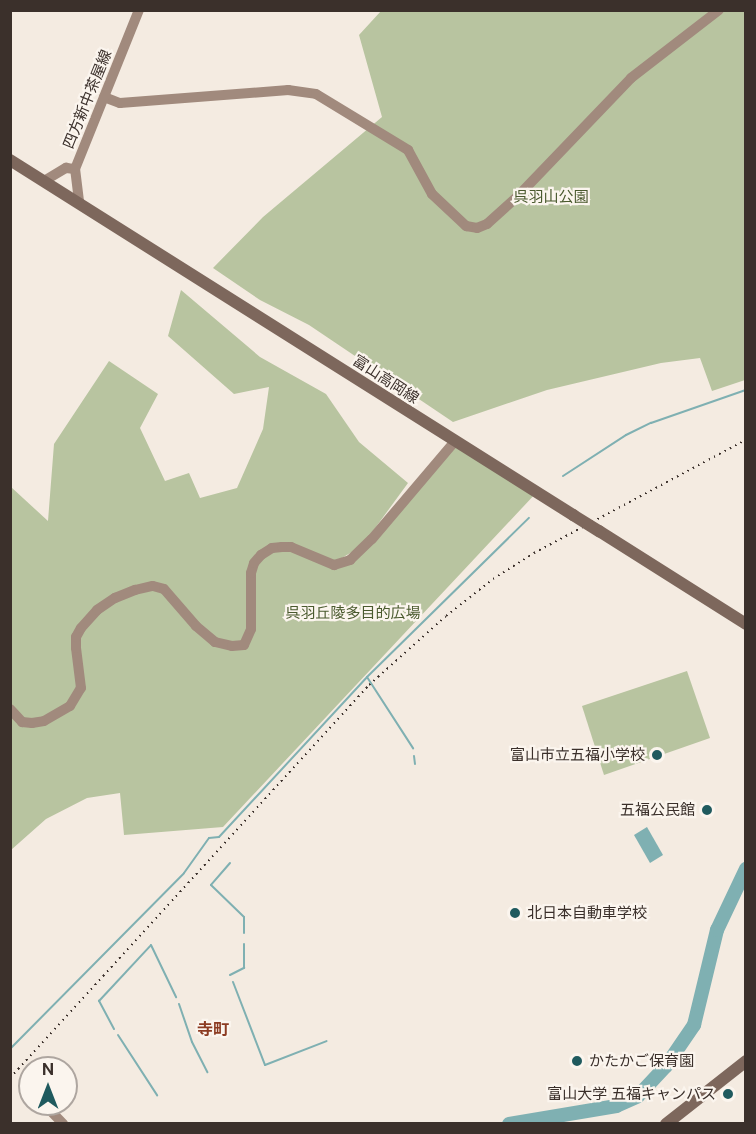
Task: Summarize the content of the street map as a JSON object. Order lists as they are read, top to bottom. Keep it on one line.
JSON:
{"streets":{"main road":["富山高岡線"],"street":["四方新中茶屋線"]},"crossings":[["四方新中茶屋線","富山高岡線"]],"districts":["寺町"],"parks":["呉羽山公園","呉羽丘陵多目的広場"],"places":["富山市立五福小学校","五福公民館","北日本自動車学校","かたかご保育園","富山大学 五福キャンパス"],"north":"top"}
